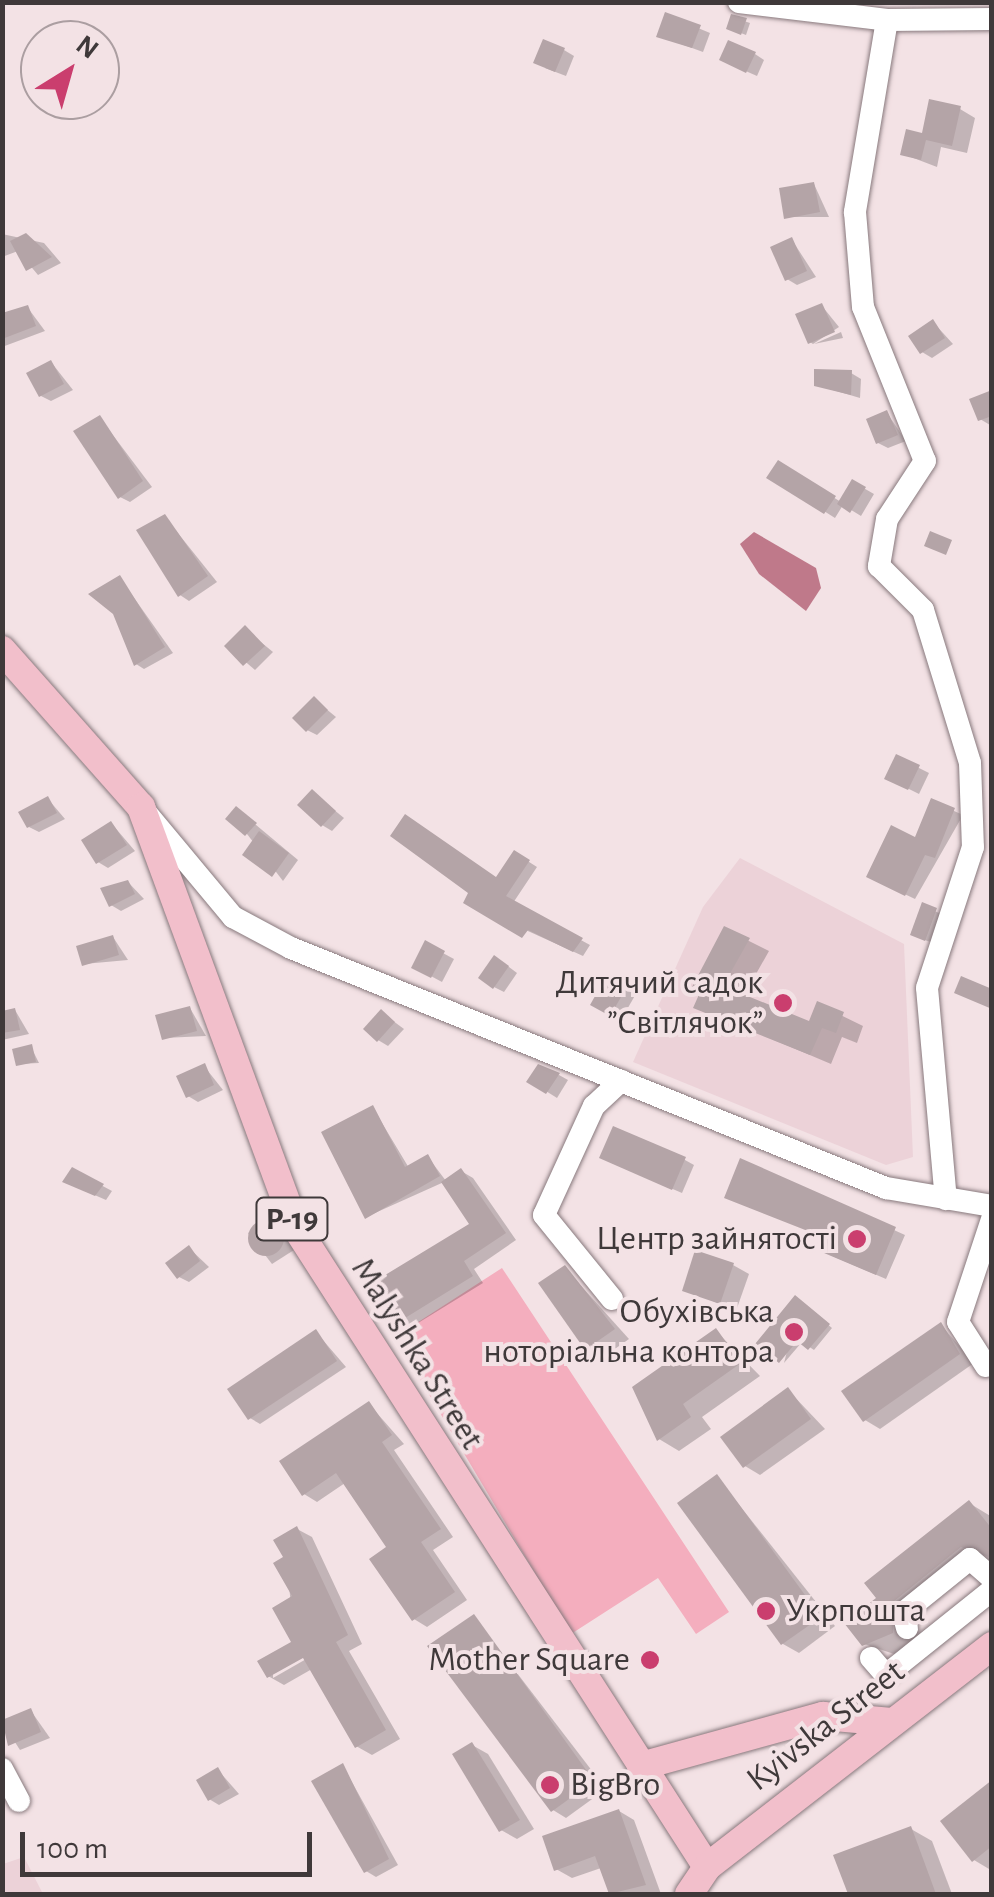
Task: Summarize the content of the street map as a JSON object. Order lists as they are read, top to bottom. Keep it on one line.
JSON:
{"streets":{"main road":["Р-19","Malyshka Street","Kyivska Street"]},"crossings":[["Malyshka Street","Kyivska Street"]],"places":["Дитячий садок ”Світлячок”","Центр зайнятості","Обухівська ноторіальна контора","Укрпошта","Mother Square","BigBro"],"scale_bar":"100 m","north":"top right"}
